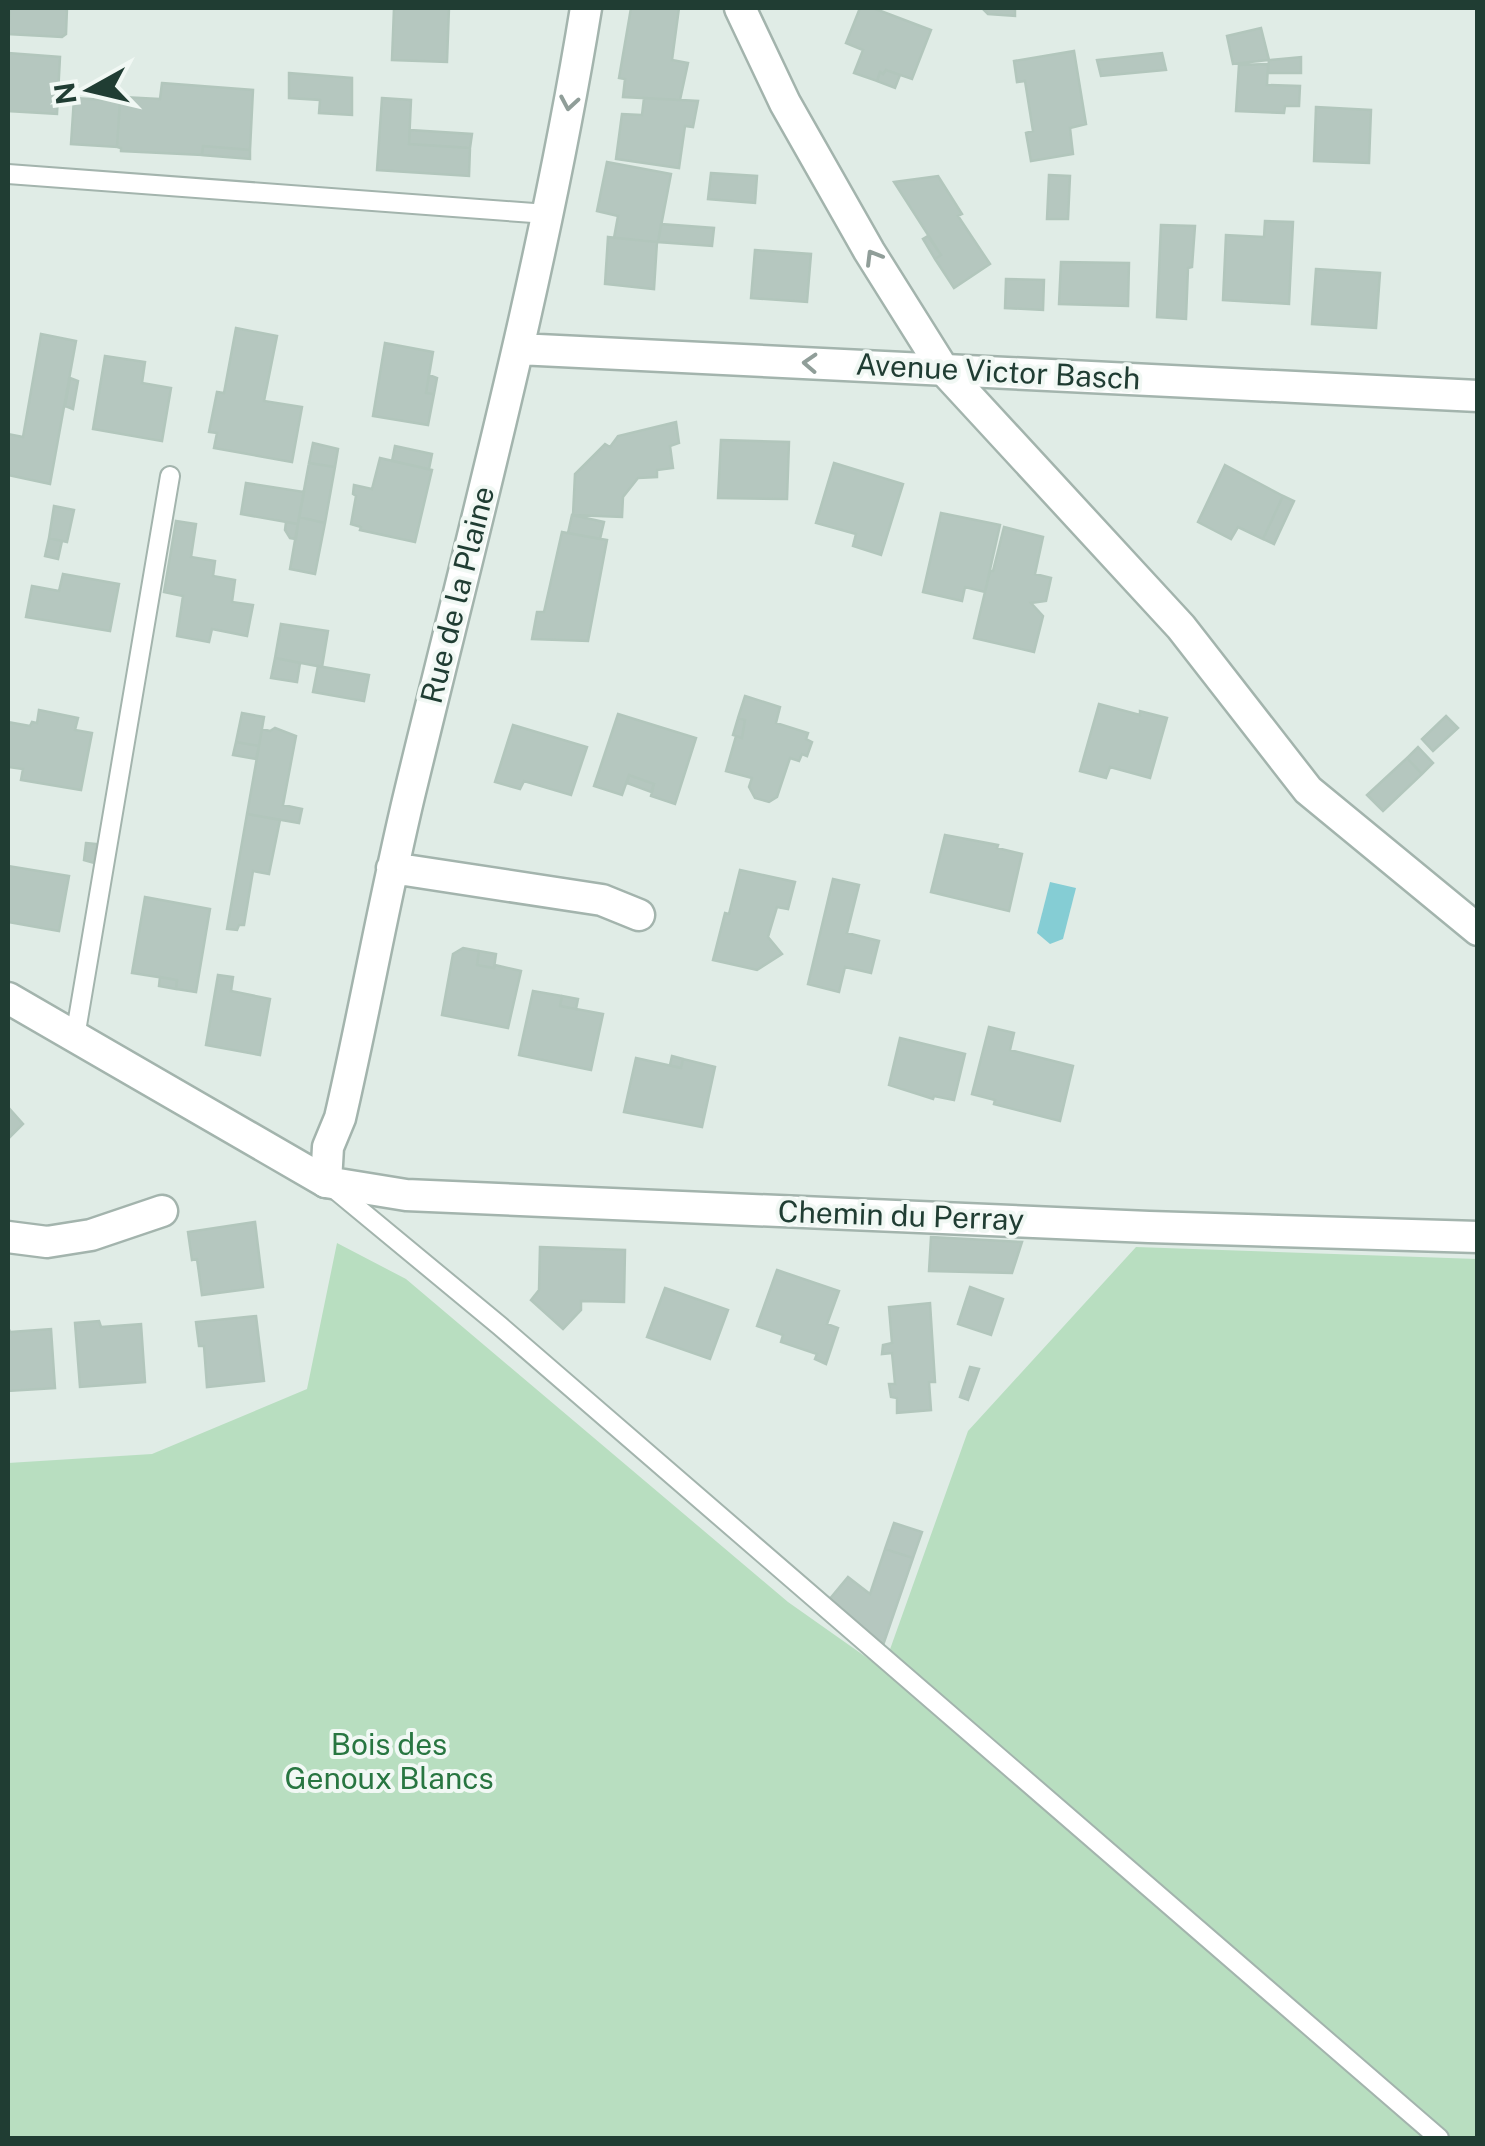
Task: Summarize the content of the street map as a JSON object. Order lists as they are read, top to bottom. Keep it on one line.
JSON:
{"streets":{"street":["Avenue Victor Basch","Rue de la Plaine","Chemin du Perray"]},"crossings":[["Avenue Victor Basch","Rue de la Plaine"],["Rue de la Plaine","Chemin du Perray"]],"one_way":["Avenue Victor Basch"],"parks":["Bois des Genoux Blancs"],"north":"left"}
